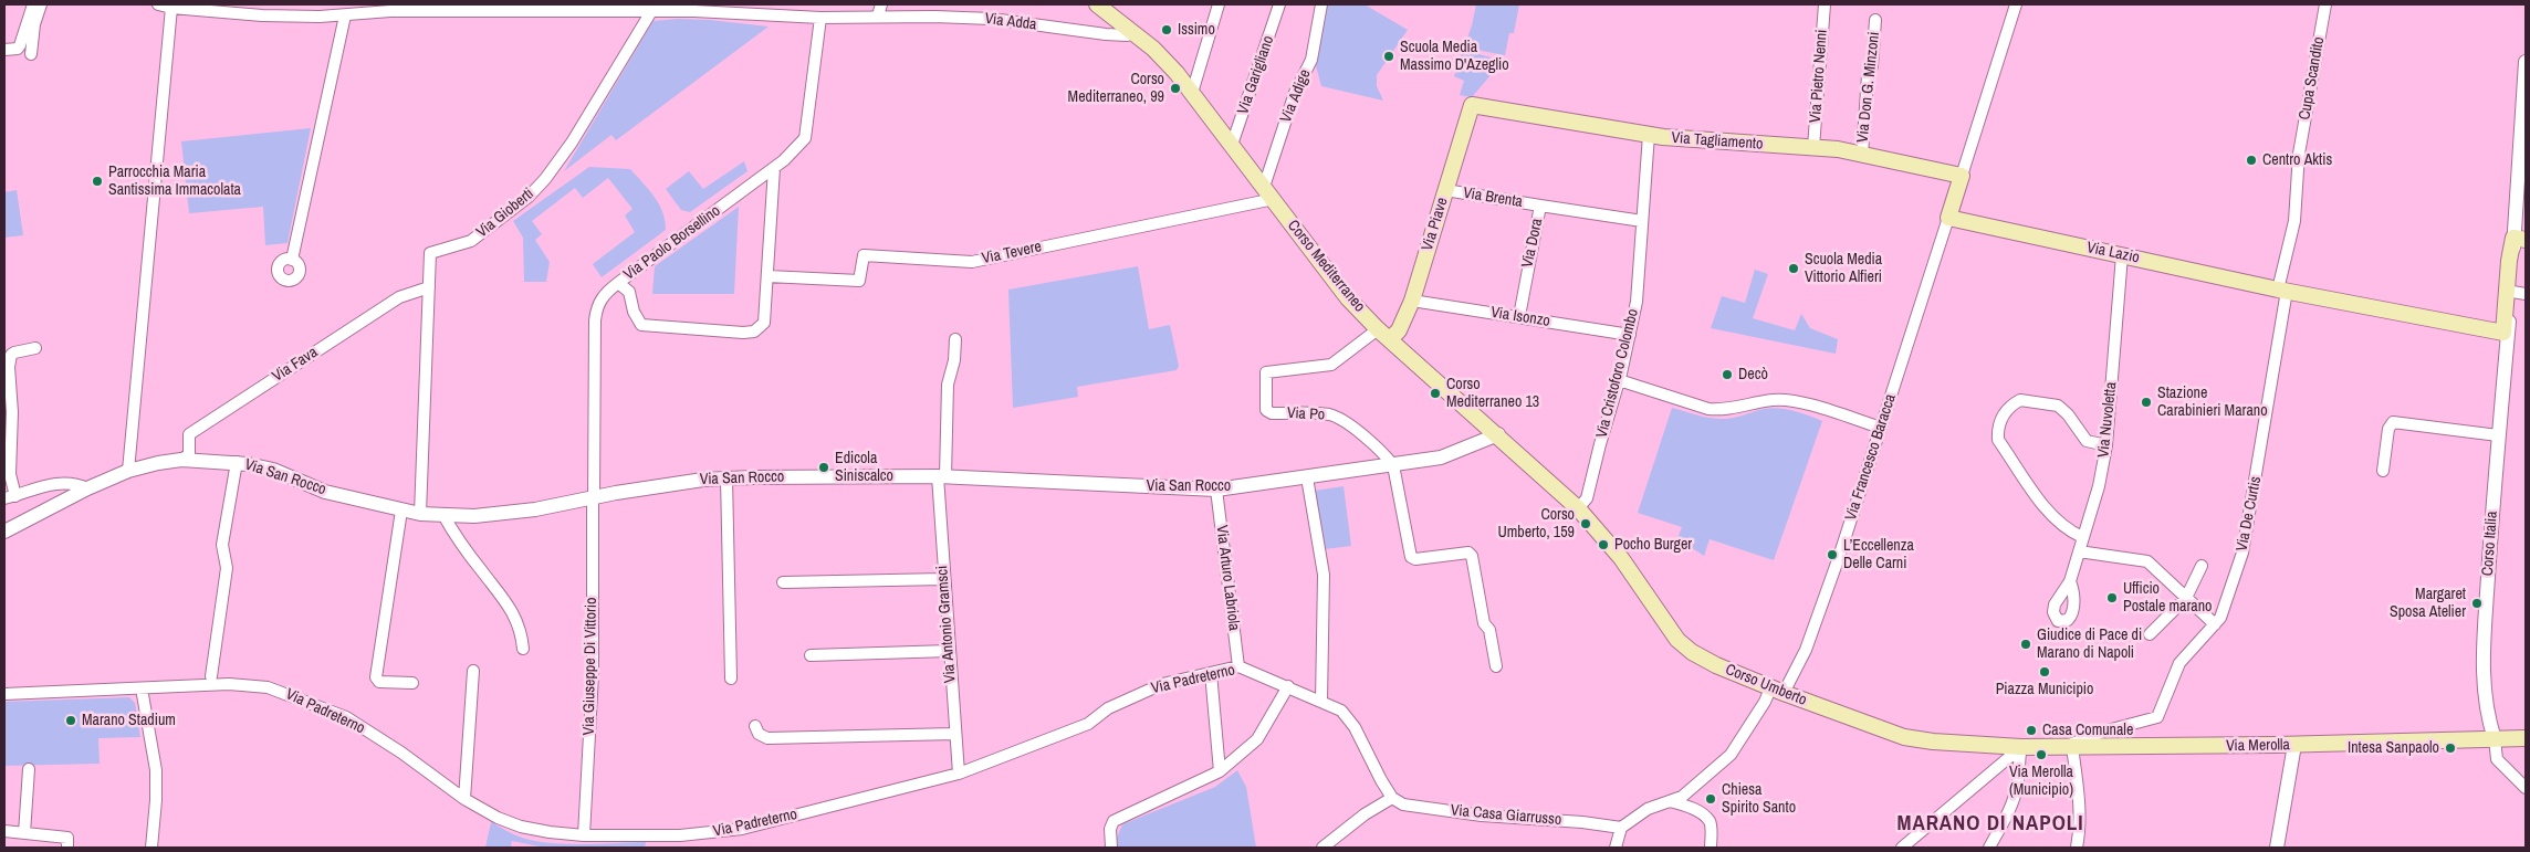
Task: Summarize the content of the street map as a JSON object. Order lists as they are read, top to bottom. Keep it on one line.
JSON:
{"streets":{"main road":["Via Tagliamento","Via Piave","Via Lazio","Corso Mediterraneo","Corso Italia","Corso Umberto","Via Merolla"],"street":["Via Adda","Via Garigliano","Via Pietro Nenni","Cupa Scandito","Via Don G. Minzoni","Via Adige","Via Brenta","Via Gioberti","Via Paolo Borsellino","Via Dora","Via Tevere","Via Isonzo","Via Fava","Via Cristoforo Colombo","Via Po","Via Nuvoletta","Via Francesco Baracca","Via San Rocco","Via De Curtis","Via Arturo Labriola","Via Antonio Gramsci","Via Giuseppe Di Vittorio","Via Padreterno","Via Casa Giarrusso"]},"crossings":[["Via Adda","Via Gioberti"],["Via Adda","Via Paolo Borsellino"],["Via Adda","Corso Mediterraneo"],["Via Garigliano","Corso Mediterraneo"],["Via Pietro Nenni","Via Tagliamento"],["Cupa Scandito","Via Lazio"],["Cupa Scandito","Via De Curtis"],["Via Don G. Minzoni","Via Tagliamento"],["Via Adige","Via Tevere"],["Via Adige","Corso Mediterraneo"],["Via Tagliamento","Via Piave"],["Via Tagliamento","Via Cristoforo Colombo"],["Via Brenta","Via Piave"],["Via Brenta","Via Dora"],["Via Gioberti","Via Fava"],["Via Gioberti","Via San Rocco"],["Via Piave","Corso Mediterraneo"],["Via Piave","Via Isonzo"],["Via Paolo Borsellino","Via San Rocco"],["Via Paolo Borsellino","Via Giuseppe Di Vittorio"],["Via Dora","Via Isonzo"],["Via Dora","Via Cristoforo Colombo"],["Via Tevere","Corso Mediterraneo"],["Via Lazio","Via Nuvoletta"],["Via Lazio","Via Francesco Baracca"],["Via Lazio","Via De Curtis"],["Via Lazio","Corso Italia"],["Corso Mediterraneo","Via Cristoforo Colombo"],["Corso Mediterraneo","Via Po"],["Corso Mediterraneo","Via San Rocco"],["Corso Mediterraneo","Corso Umberto"],["Via Isonzo","Via Cristoforo Colombo"],["Via Fava","Via San Rocco"],["Via Cristoforo Colombo","Corso Umberto"],["Via Po","Via San Rocco"],["Via Francesco Baracca","Corso Umberto"],["Via Francesco Baracca","Via Casa Giarrusso"],["Via San Rocco","Via Arturo Labriola"],["Via San Rocco","Via Antonio Gramsci"],["Via San Rocco","Via Giuseppe Di Vittorio"],["Via De Curtis","Via Merolla"],["Corso Italia","Via Merolla"],["Via Arturo Labriola","Via Padreterno"],["Via Antonio Gramsci","Via Padreterno"],["Via Giuseppe Di Vittorio","Via Padreterno"],["Via Padreterno","Via Casa Giarrusso"],["Corso Umberto","Via Merolla"]],"districts":["MARANO DI NAPOLI"],"places":["Issimo","Scuola Media Massimo D'Azeglio","Corso Mediterraneo, 99","Centro Aktis","Parrocchia Maria Santissima Immacolata","Scuola Media Vittorio Alfieri","Decò","Corso Mediterraneo 13","Stazione Carabinieri Marano","Edicola Siniscalco","Corso Umberto, 159","Pocho Burger","L’Eccellenza Delle Carni","Ufficio Postale marano","Margaret Sposa Atelier","Giudice di Pace di Marano di Napoli","Piazza Municipio","Marano Stadium","Casa Comunale","Intesa Sanpaolo","Via Merolla (Municipio)","Chiesa Spirito Santo"]}
